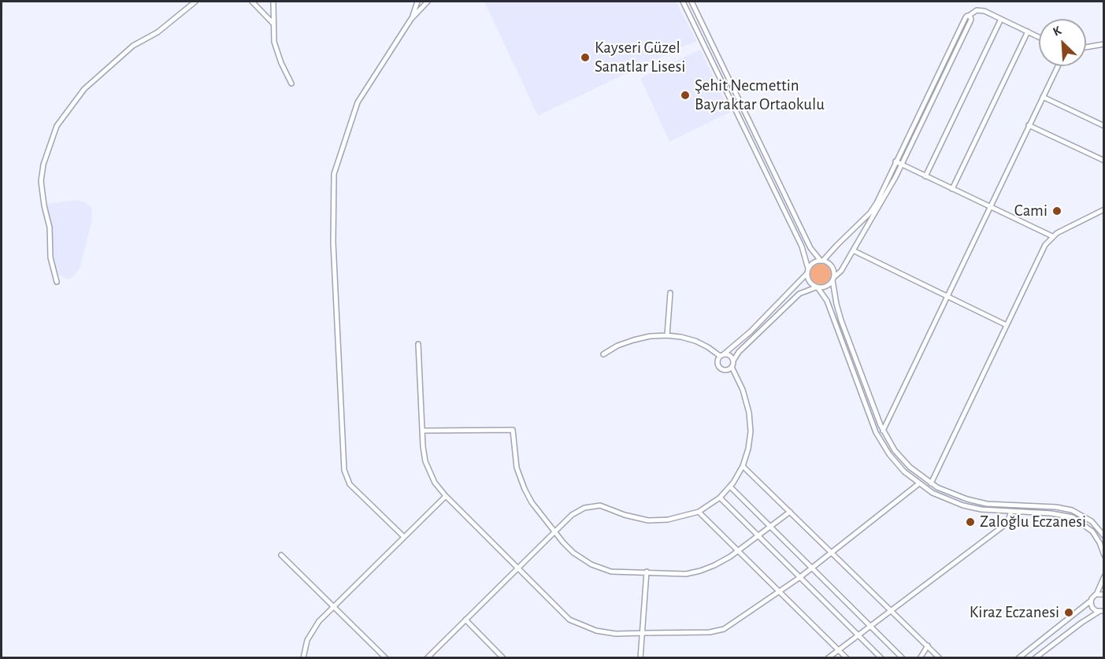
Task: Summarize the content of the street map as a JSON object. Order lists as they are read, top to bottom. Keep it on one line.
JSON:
{"places":["Kayseri Güzel Sanatlar Lisesi","Şehit Necmettin Bayraktar Ortaokulu","Cami","Zaloğlu Eczanesi","Kiraz Eczanesi"],"north":"top left"}
